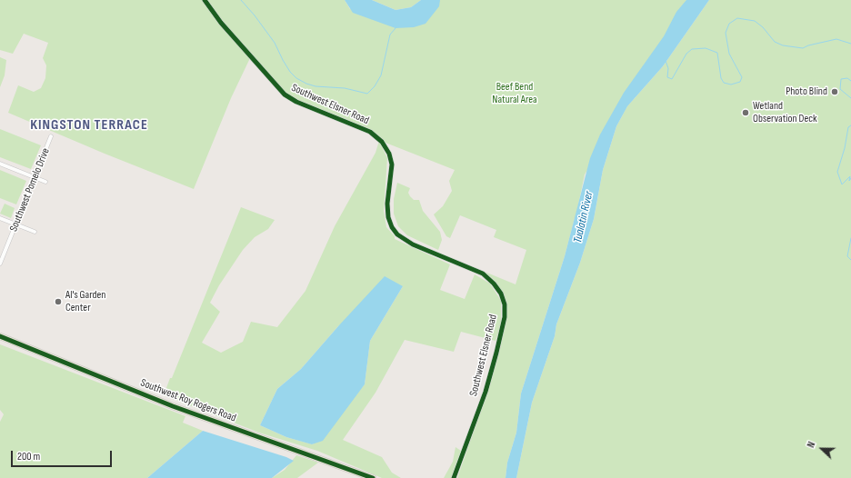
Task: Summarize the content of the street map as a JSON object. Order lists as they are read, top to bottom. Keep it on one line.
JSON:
{"streets":{"main road":["Southwest Roy Rogers Road"],"street":["Southwest Elsner Road","Southwest Pomelo Drive"]},"districts":["KINGSTON TERRACE"],"water":["Tualatin River"],"parks":["Beef Bend Natural Area"],"places":["Photo Blind","Wetland Observation Deck","Al's Garden Center"],"scale_bar":"200 m","north":"left"}
